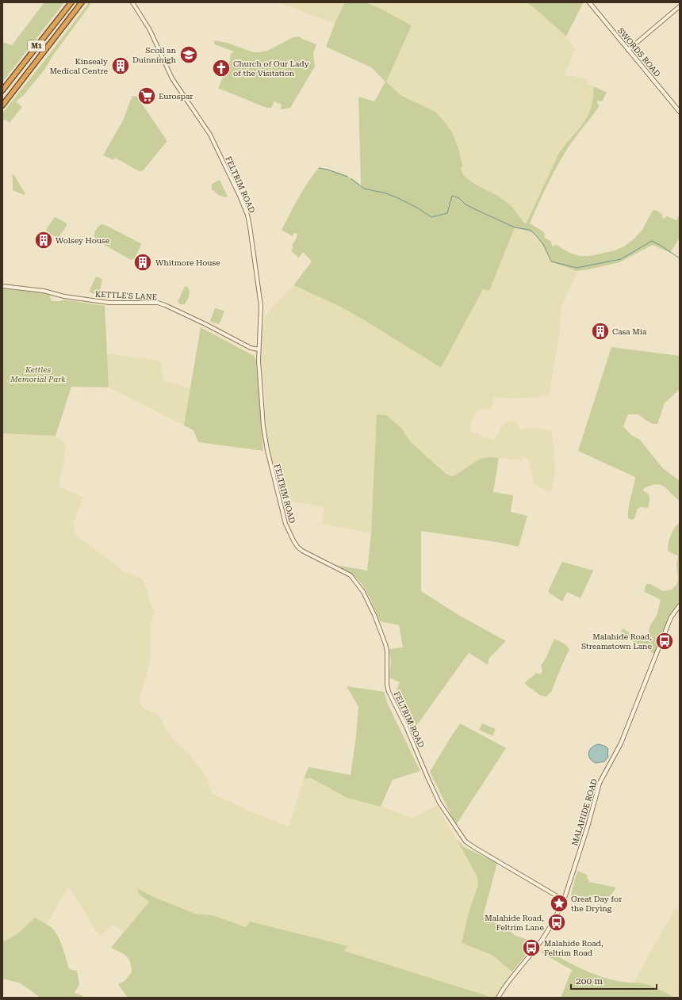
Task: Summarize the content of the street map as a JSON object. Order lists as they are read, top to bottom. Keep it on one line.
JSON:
{"streets":{"highway":["M1"],"main road":["SWORDS ROAD","MALAHIDE ROAD"],"street":["FELTRIM ROAD","KETTLE'S LANE"]},"crossings":[["FELTRIM ROAD","KETTLE'S LANE"],["FELTRIM ROAD","MALAHIDE ROAD"]],"parks":["Kettles Memorial Park"],"places":{"school or university":["Scoil an Duinnínigh"],"building":["Kinsealy Medical Centre","Wolsey House","Whitmore House","Casa Mia"],"church":["Church of Our Lady of the Visitation"],"supermarket":["Eurospar"],"bus stop":["Malahide Road, Streamstown Lane","Malahide Road, Feltrim Lane","Malahide Road, Feltrim Road"],"place":["Great Day for the Drying"]},"scale_bar":"200 m"}
